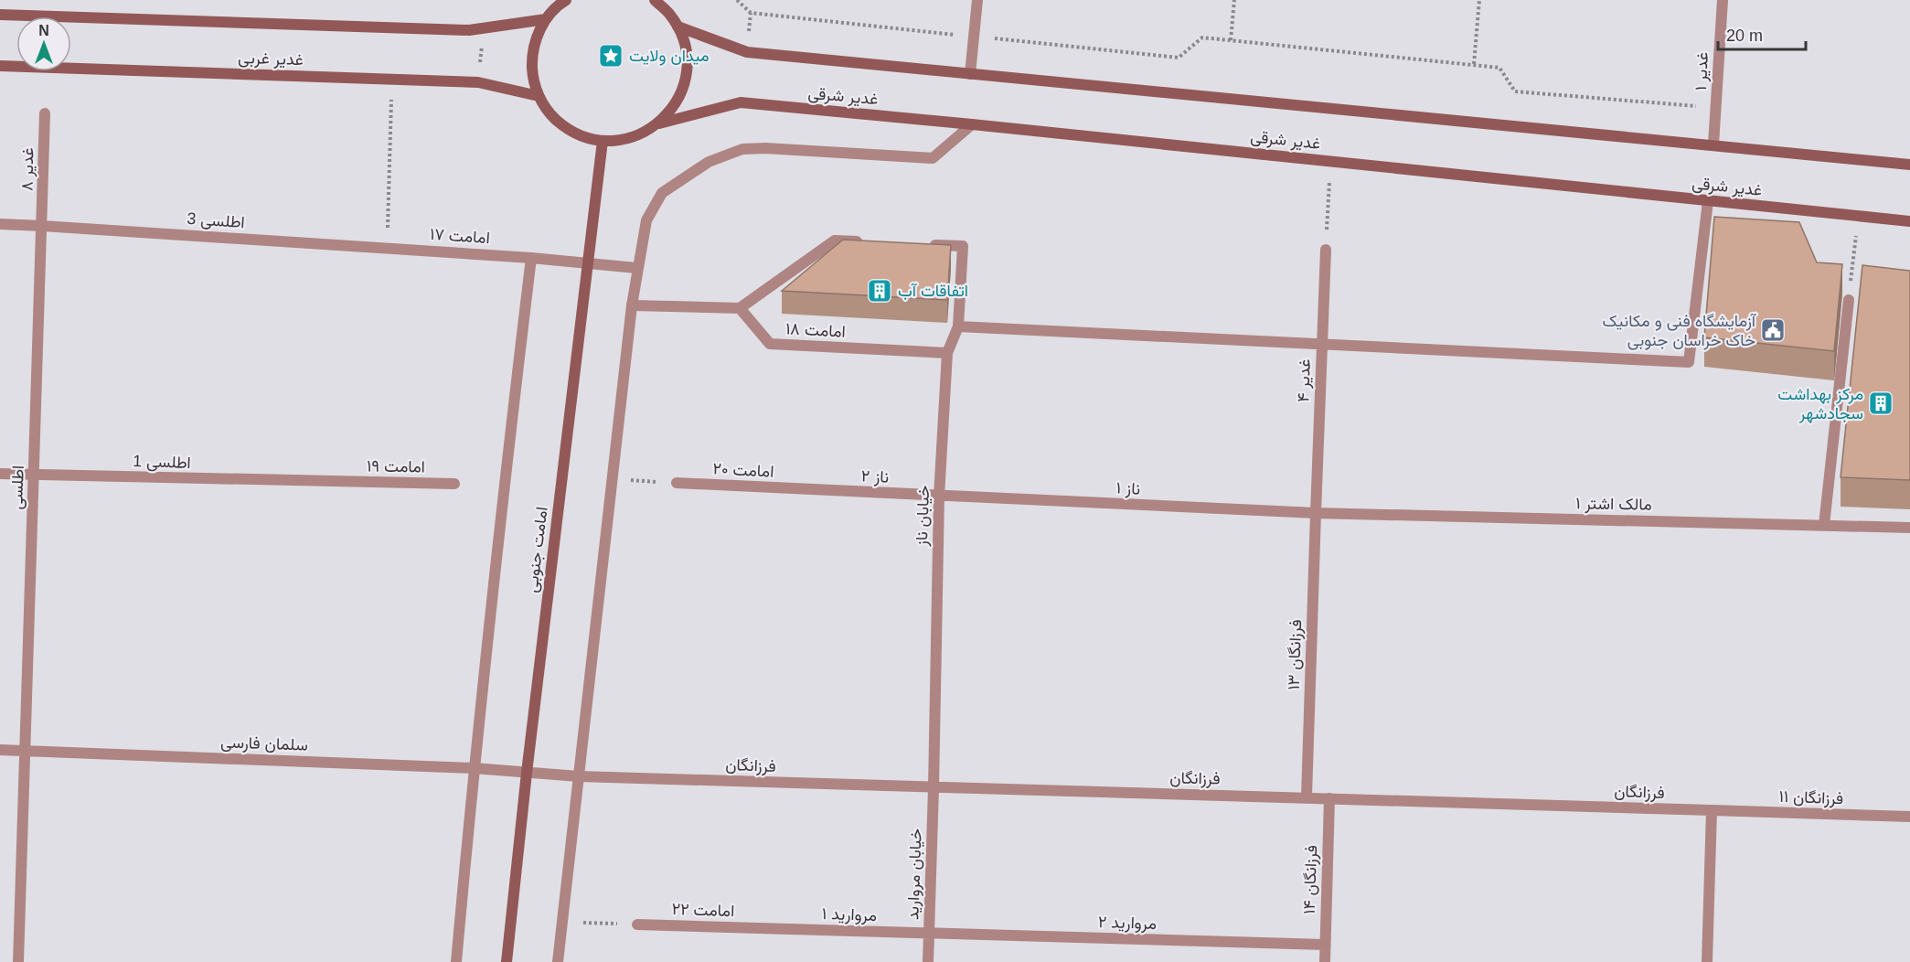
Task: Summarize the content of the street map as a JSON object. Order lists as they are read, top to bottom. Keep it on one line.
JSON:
{"streets":{"main road":["غدیر غربی","غدیر شرقی","امامت جنوبی"],"street":["غدیر ۱","غدیر ۸","اطلسی 3","امامت ۱۷","امامت ۱۸","غدیر ۴","اطلسی 1","امامت ۱۹","امامت ۲۰","ناز ۲","اطلسی","ناز ۱","مالک اشتر ۱","خیابان ناز","فرزانگان ۱۳","سلمان فارسی","فرزانگان","فرزانگان ۱۱","خیابان مروارید","فرزانگان ۱۴","امامت ۲۲","مروارید ۱","مروارید ۲"]},"crossings":[["غدیر ۱","غدیر شرقی"],["غدیر ۸","اطلسی 3"],["غدیر ۸","اطلسی"],["اطلسی 3","امامت ۱۷"],["اطلسی 3","اطلسی"],["امامت ۱۷","امامت جنوبی"],["امامت ۱۸","خیابان ناز"],["غدیر ۴","ناز ۱"],["غدیر ۴","مالک اشتر ۱"],["غدیر ۴","فرزانگان ۱۳"],["اطلسی 1","امامت ۱۹"],["اطلسی 1","اطلسی"],["امامت ۲۰","ناز ۲"],["ناز ۲","ناز ۱"],["ناز ۲","خیابان ناز"],["اطلسی","سلمان فارسی"],["ناز ۱","مالک اشتر ۱"],["ناز ۱","خیابان ناز"],["ناز ۱","فرزانگان ۱۳"],["مالک اشتر ۱","فرزانگان ۱۳"],["خیابان ناز","فرزانگان"],["خیابان ناز","خیابان مروارید"],["امامت جنوبی","سلمان فارسی"],["امامت جنوبی","فرزانگان"],["فرزانگان ۱۳","فرزانگان"],["سلمان فارسی","فرزانگان"],["فرزانگان","فرزانگان ۱۱"],["فرزانگان","خیابان مروارید"],["فرزانگان","فرزانگان ۱۴"],["خیابان مروارید","مروارید ۱"],["خیابان مروارید","مروارید ۲"],["فرزانگان ۱۴","مروارید ۲"],["امامت ۲۲","مروارید ۱"],["مروارید ۱","مروارید ۲"]],"places":{"place":["میدان ولایت"],"building":["اتفاقات آب","مرکز بهداشت سجادشهر"],"public building":["آزمایشگاه فنی و مکانیک خاک خراسان جنوبی"]},"scale_bar":"20 m","north":"top"}
